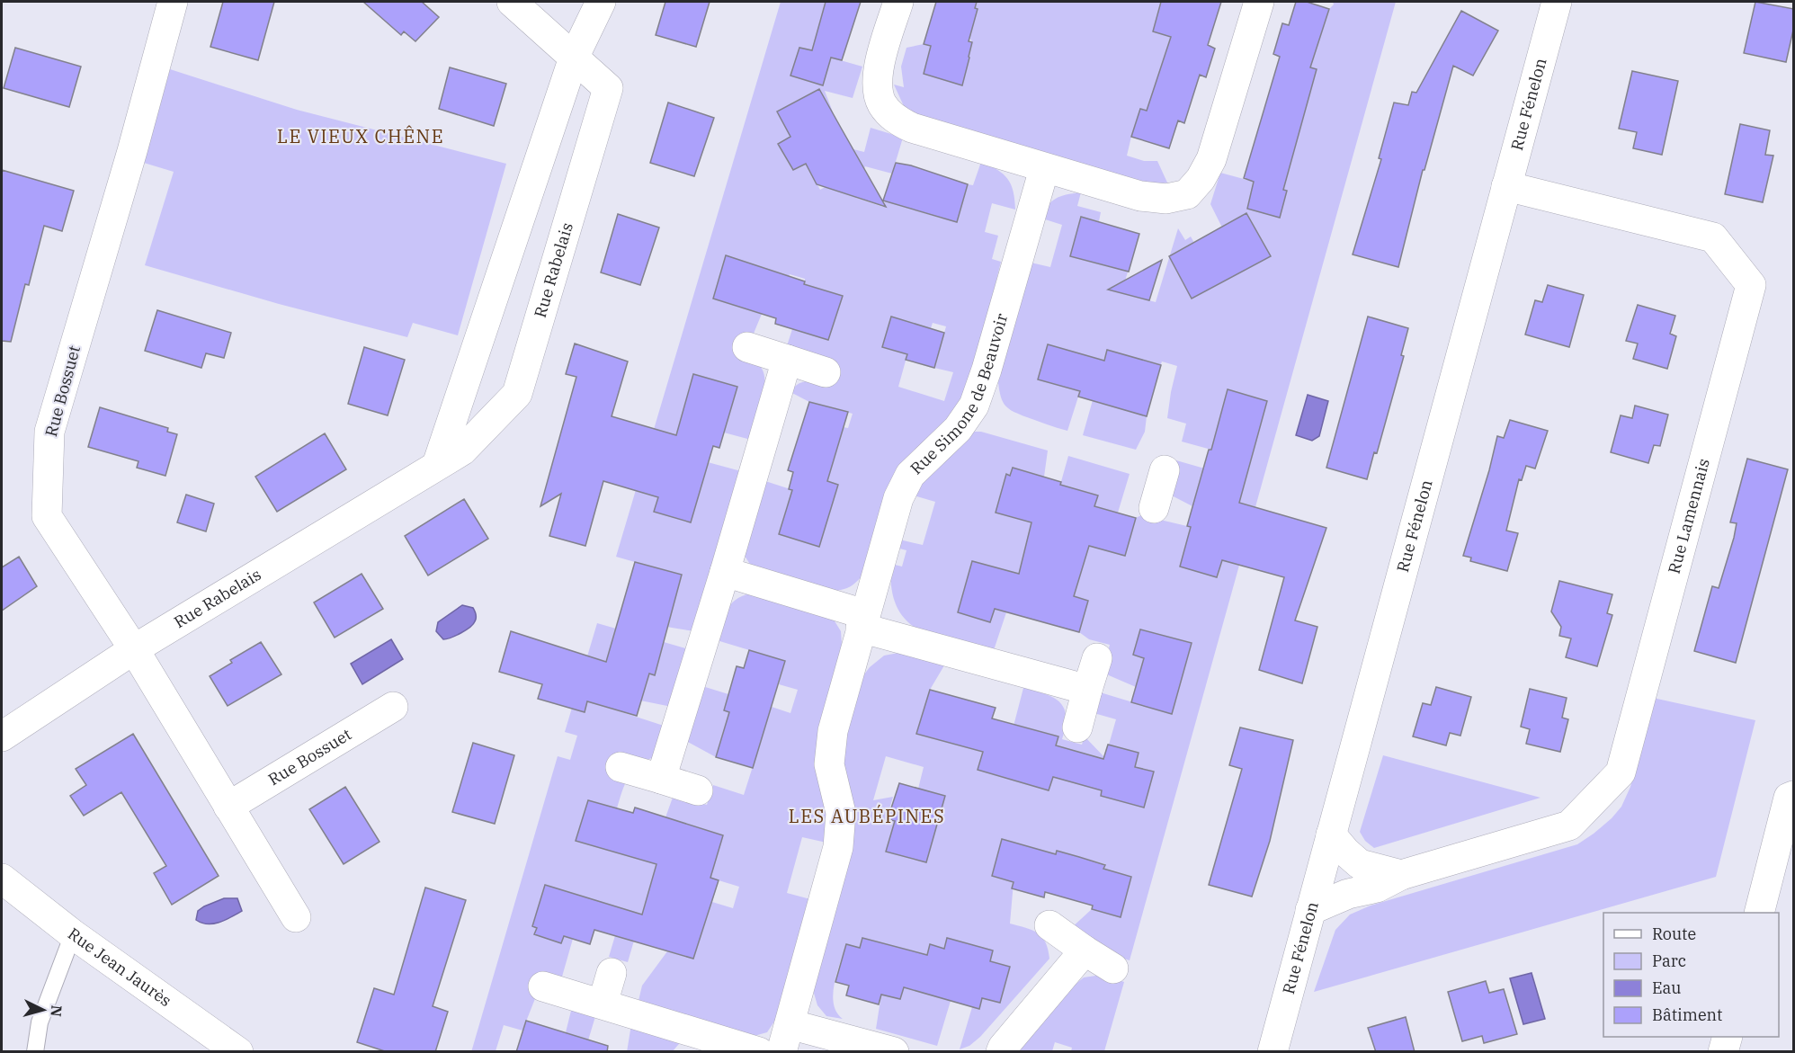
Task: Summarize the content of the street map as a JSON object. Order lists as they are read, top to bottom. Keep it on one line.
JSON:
{"streets":{"street":["Rue Fénelon","Rue Rabelais","Rue Bossuet","Rue Simone de Beauvoir","Rue Lamennais","Rue Jean Jaurès"]},"crossings":[["Rue Fénelon","Rue Lamennais"],["Rue Rabelais","Rue Bossuet"]],"districts":["LE VIEUX CHÊNE","LES AUBÉPINES"],"legend":["Route","Parc","Eau","Bâtiment"],"north":"right"}
